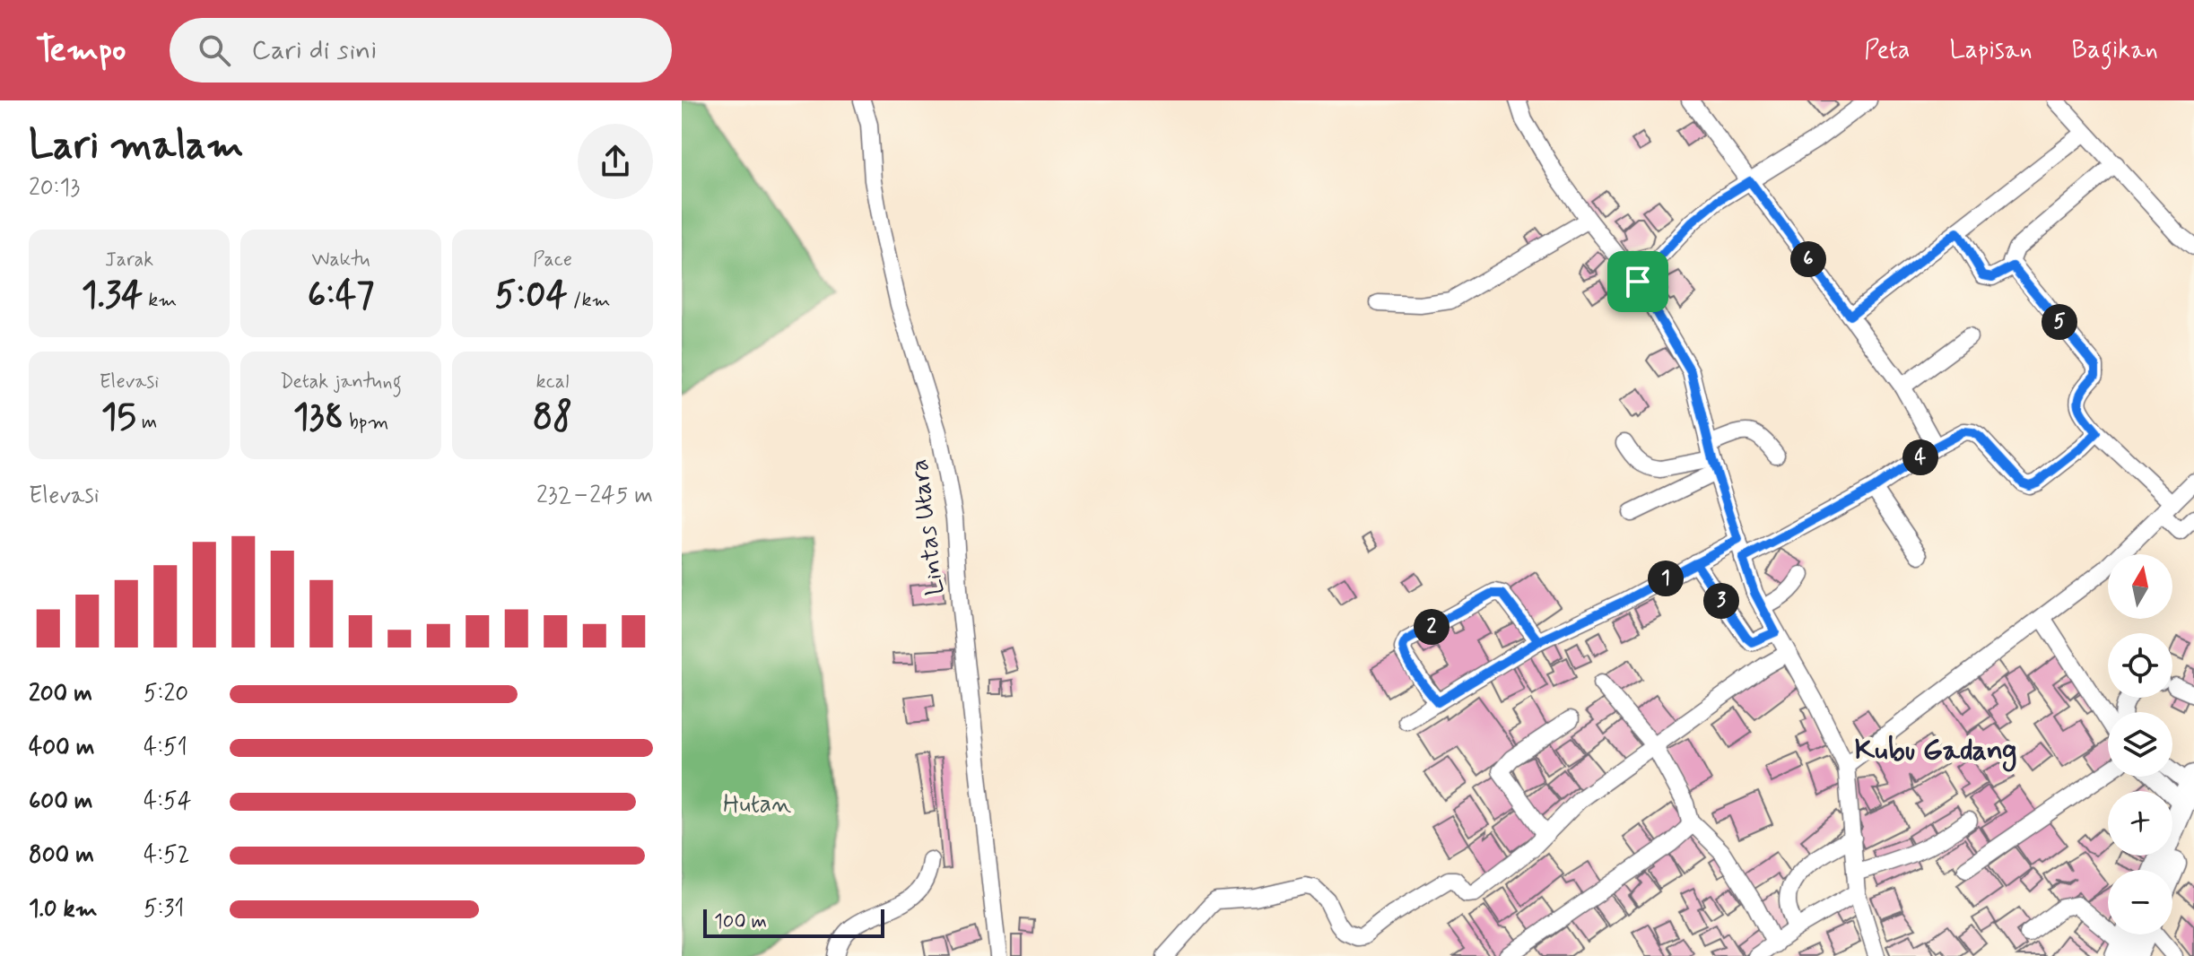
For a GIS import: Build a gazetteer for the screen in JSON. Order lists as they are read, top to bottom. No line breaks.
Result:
{"streets":{"street":["Lintas Utara"]},"districts":["Kubu Gadang"],"parks":["Hutan"],"scale_bar":"100 m","north":"top","page":{"header":"Tempo","search":"Cari di sini","nav":["Peta","Lapisan","Bagikan"],"heading":["Lari malam","20:13"],"stats":[["Jarak","1.34 km"],["Waktu","6:47"],["Pace","5:04 /km"],["Elevasi","15 m"],["Detak jantung","138 bpm"],["kcal","88"]],"pins":["6","5","4","1","3","2"],"chart":["Elevasi","232–245 m"],"map_buttons":["+","−"],"list":[{"name":"200 m","note":"5:20"},{"name":"400 m","note":"4:51"},{"name":"600 m","note":"4:54"},{"name":"800 m","note":"4:52"},{"name":"1.0 km","note":"5:31"}],"scale":"100 m"}}
